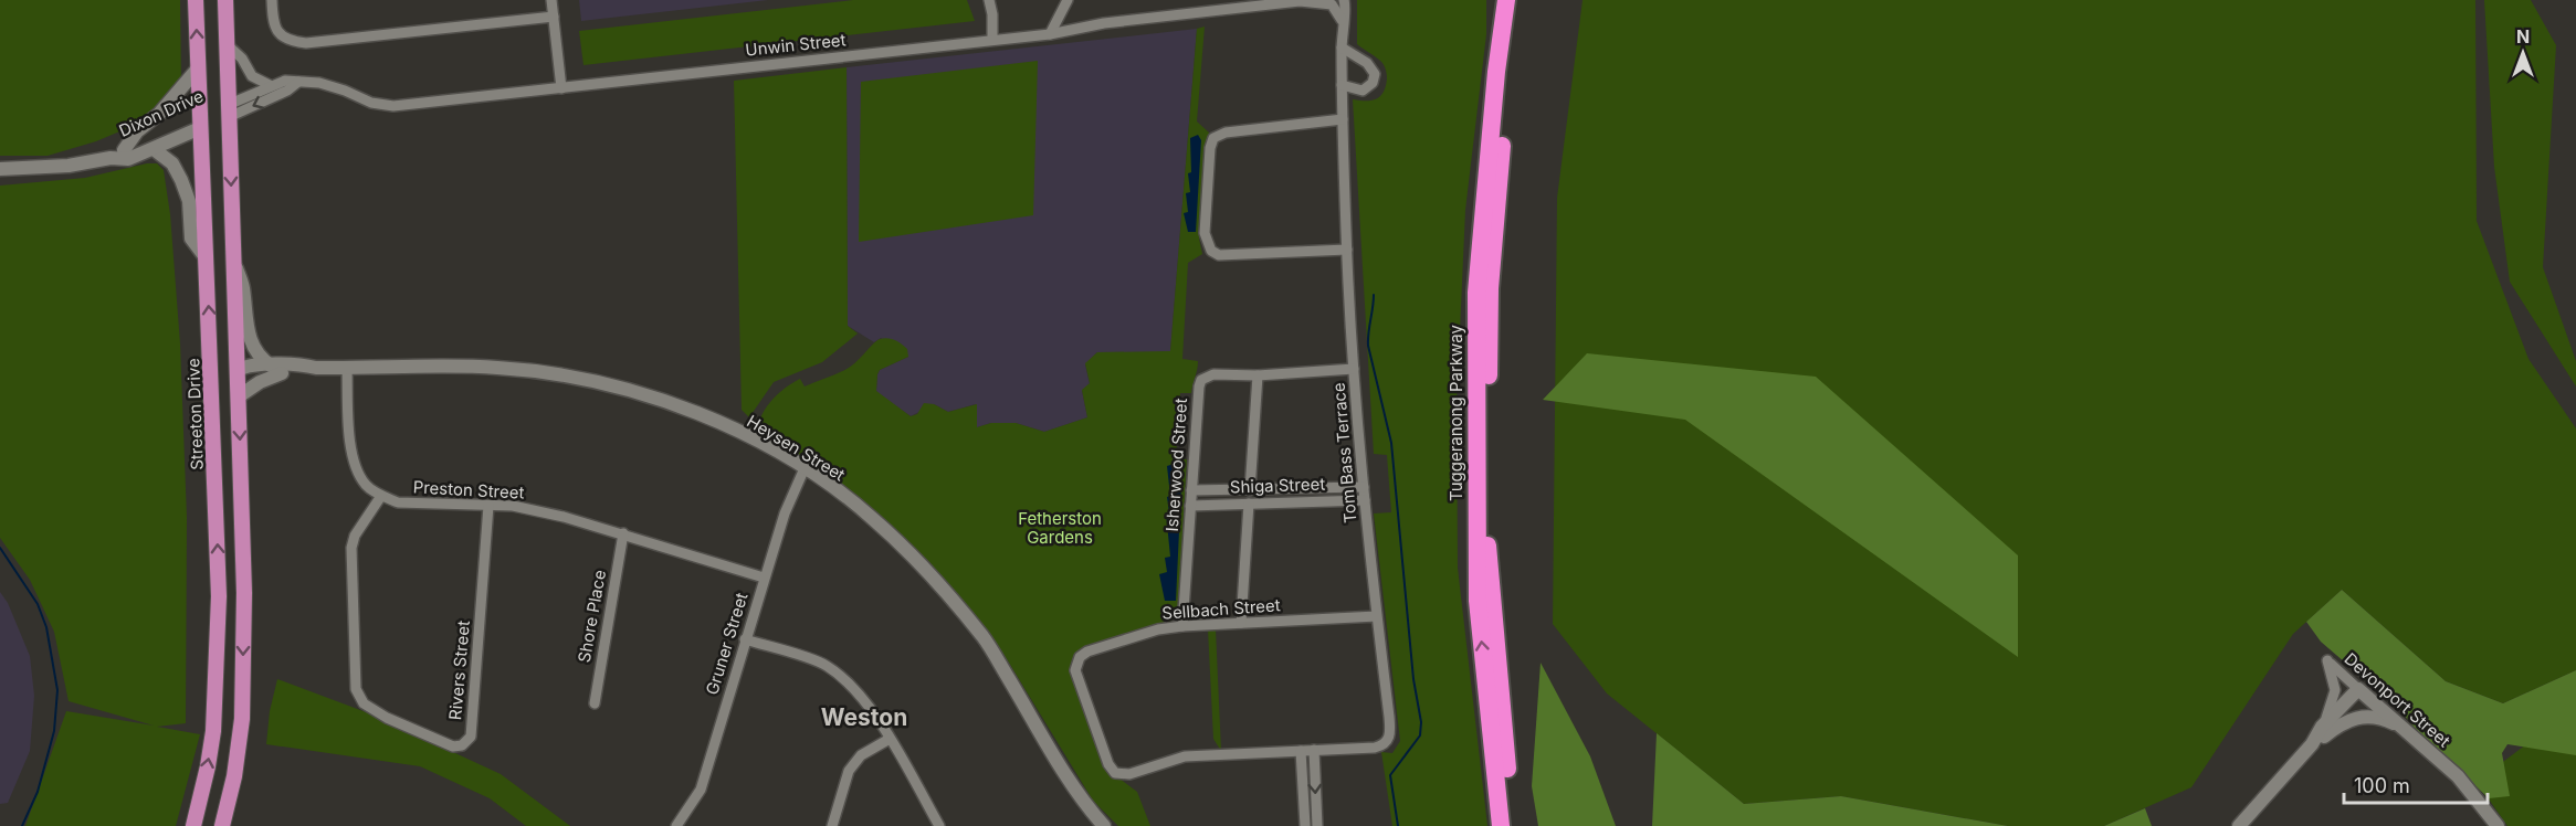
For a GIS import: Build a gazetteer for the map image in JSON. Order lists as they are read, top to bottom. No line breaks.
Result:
{"streets":{"highway":["Tuggeranong Parkway"],"main road":["Dixon Drive","Streeton Drive","Heysen Street","Devonport Street"],"street":["Unwin Street","Tom Bass Terrace","Isherwood Street","Shiga Street","Preston Street","Sellbach Street","Shore Place","Gruner Street","Rivers Street"]},"crossings":[["Unwin Street","Dixon Drive"],["Unwin Street","Tom Bass Terrace"],["Dixon Drive","Streeton Drive"],["Heysen Street","Gruner Street"],["Tom Bass Terrace","Isherwood Street"],["Tom Bass Terrace","Shiga Street"],["Tom Bass Terrace","Sellbach Street"],["Isherwood Street","Shiga Street"],["Isherwood Street","Sellbach Street"],["Preston Street","Shore Place"],["Preston Street","Gruner Street"],["Preston Street","Rivers Street"]],"districts":["Weston"],"parks":["Fetherston Gardens"],"scale_bar":"100 m","north":"top"}
